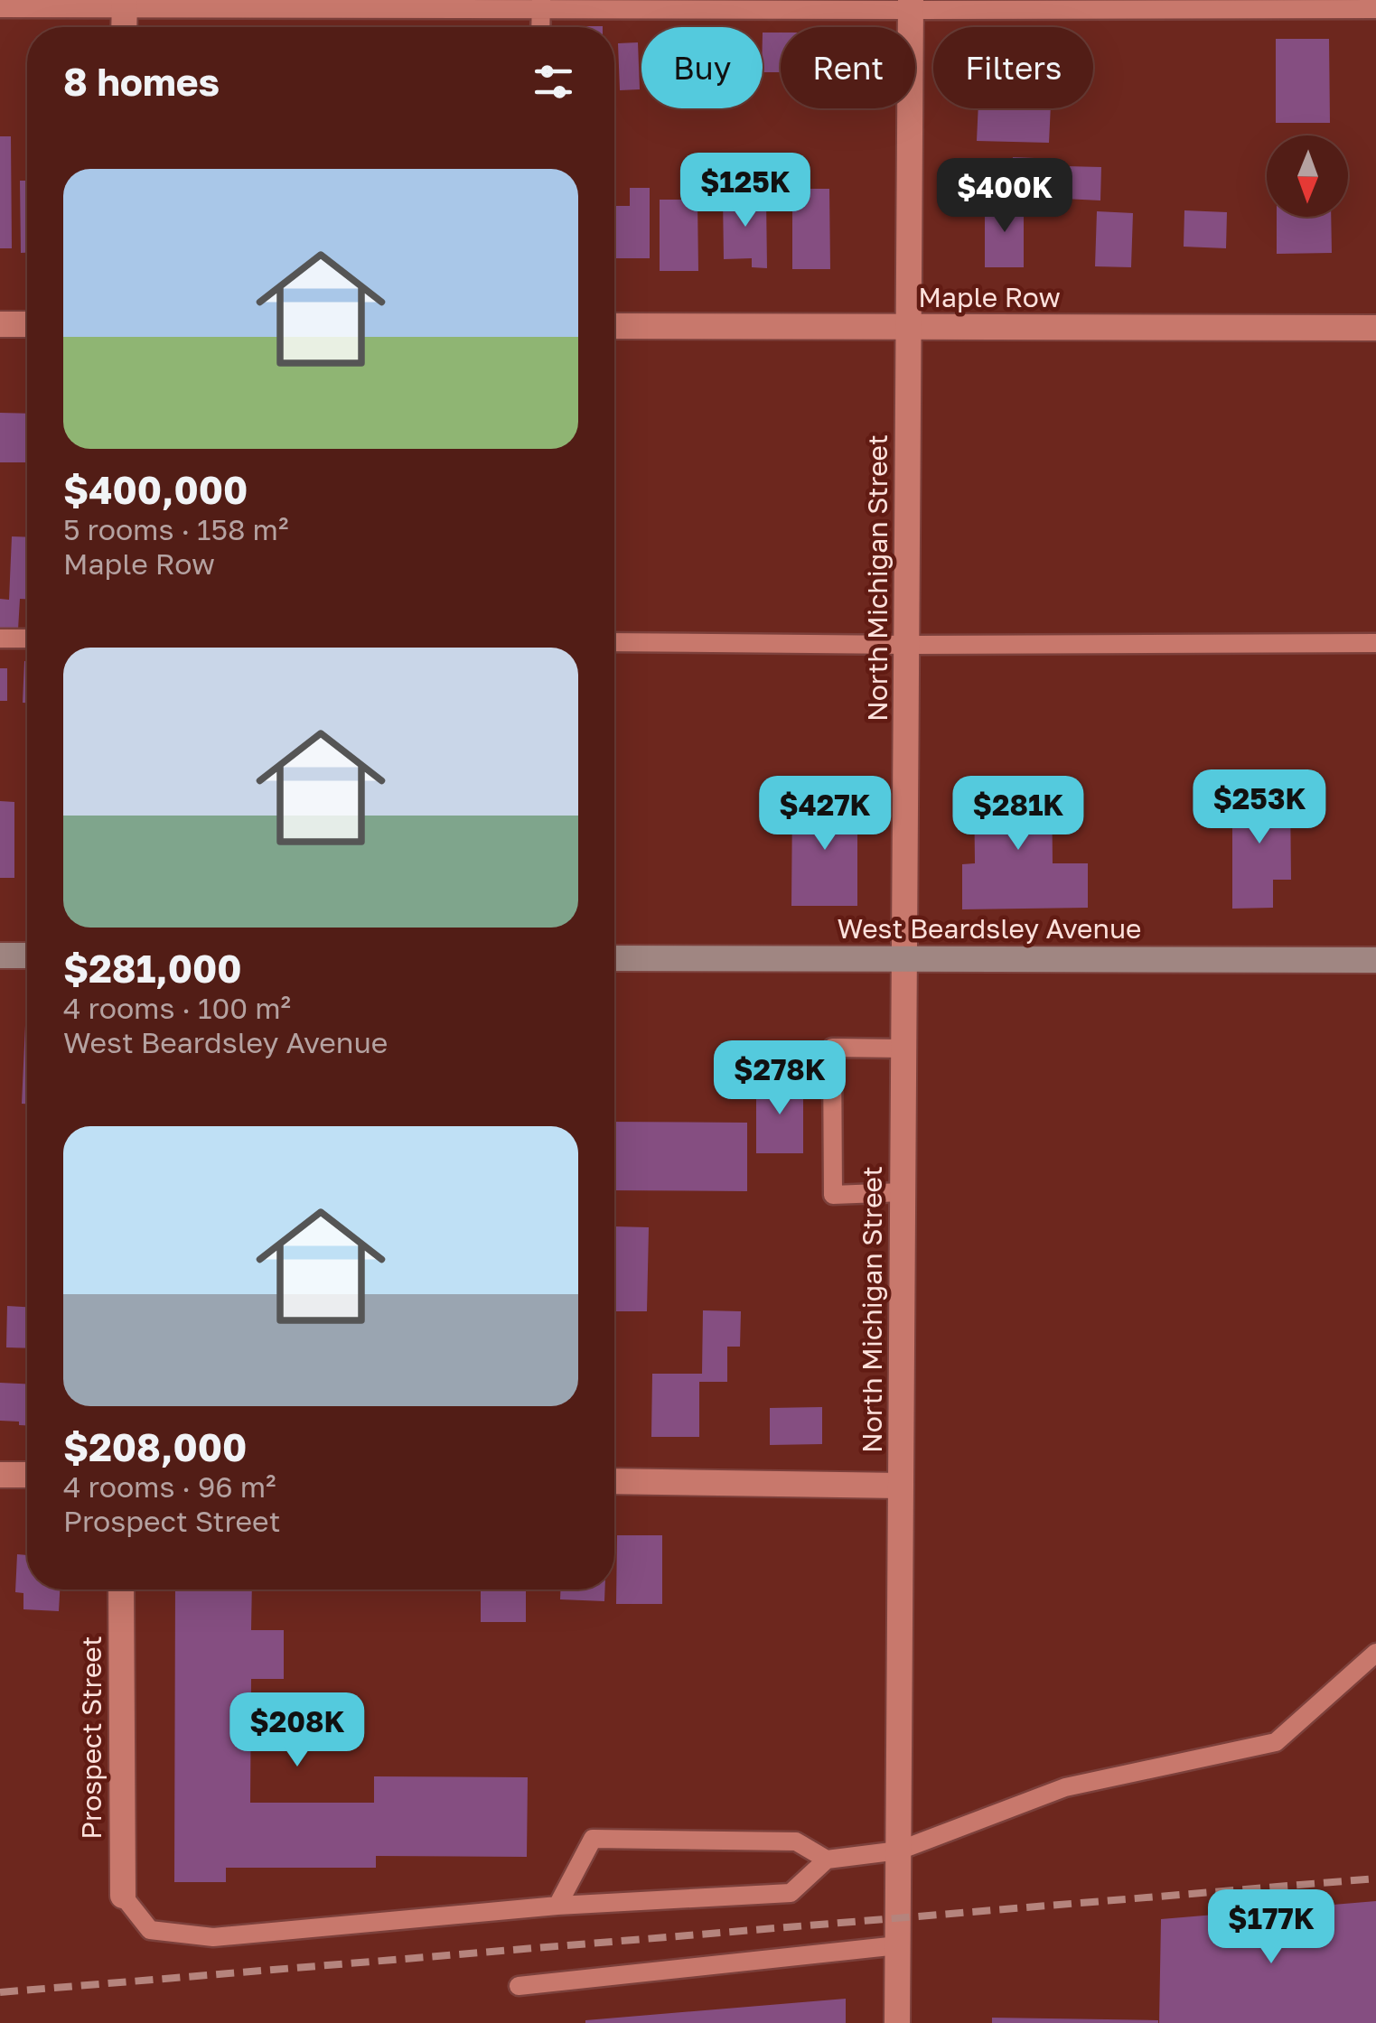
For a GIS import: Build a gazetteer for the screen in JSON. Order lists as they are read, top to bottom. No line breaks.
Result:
{"streets":{"main road":["West Beardsley Avenue"],"street":["Maple Row","North Michigan Street","Prospect Street"]},"crossings":[["Maple Row","North Michigan Street"],["North Michigan Street","West Beardsley Avenue"]],"north":"bottom","page":{"chip":["Buy","Rent","Filters"],"heading":"8 homes","list":[{"name":"$400,000","note":"5 rooms · 158 m² · Maple Row"},{"name":"$281,000","note":"4 rooms · 100 m² · West Beardsley Avenue"},{"name":"$208,000","note":"4 rooms · 96 m² · Prospect Street"}],"price":["$125K","$400K","$253K","$427K","$281K","$278K","$208K","$177K"]}}
